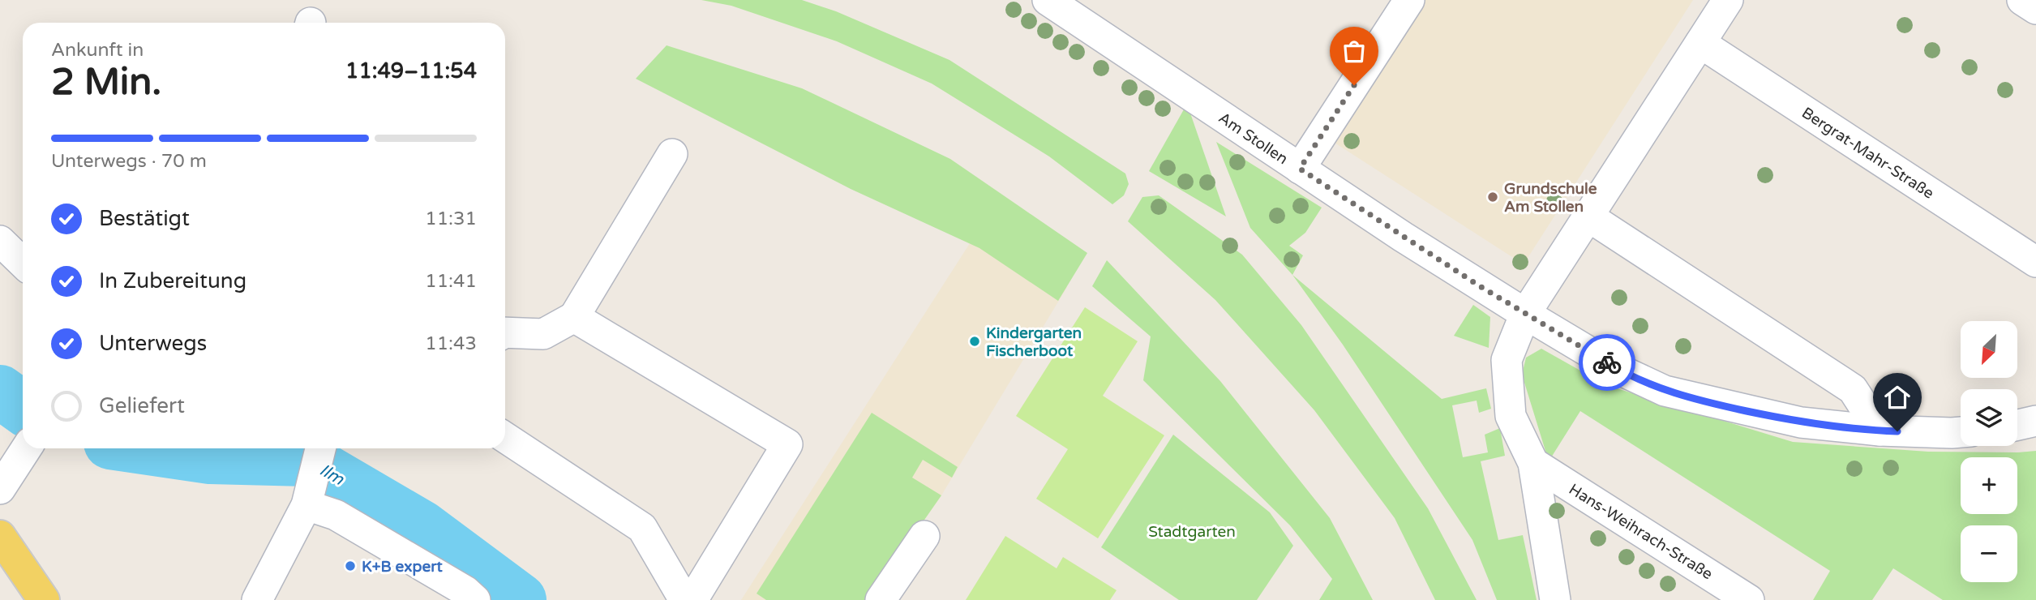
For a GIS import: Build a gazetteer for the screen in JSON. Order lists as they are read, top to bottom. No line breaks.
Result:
{"streets":{"street":["Am Stollen","Bergrat-Mahr-Straße","Hans-Weihrach-Straße"]},"water":["Ilm"],"parks":["Stadtgarten"],"places":["Grundschule Am Stollen","Kindergarten Fischerboot","K+B expert"],"north":"bottom left","page":{"heading":["2 Min.","Ankunft in","11:49–11:54"],"bar":"Unterwegs · 70 m","list":[["Bestätigt","11:31"],["In Zubereitung","11:41"],["Unterwegs","11:43"],"Geliefert"],"map_buttons":["+","−"]}}
